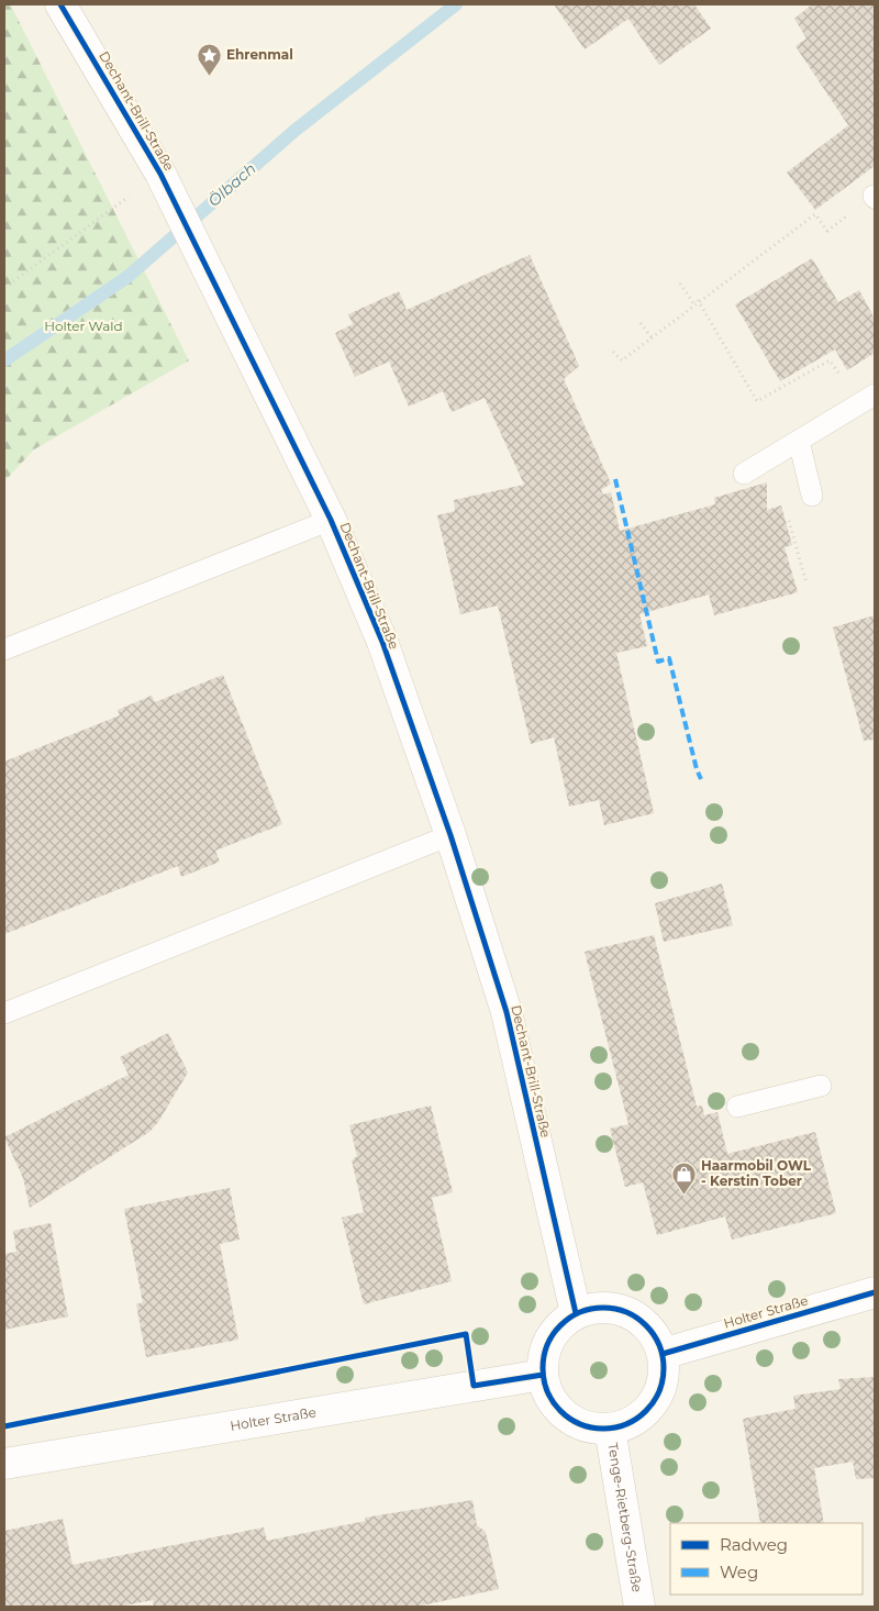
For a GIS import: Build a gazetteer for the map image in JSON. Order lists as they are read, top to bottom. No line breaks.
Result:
{"streets":{"street":["Dechant-Brill-Straße","Holter Straße","Tenge-Rietberg-Straße"]},"crossings":[["Dechant-Brill-Straße","Holter Straße"],["Dechant-Brill-Straße","Tenge-Rietberg-Straße"],["Holter Straße","Tenge-Rietberg-Straße"]],"water":["Ölbach"],"parks":["Holter Wald"],"places":{"place":["Ehrenmal"],"shop":["Haarmobil OWL - Kerstin Tober"]},"legend":["Radweg","Weg"]}
